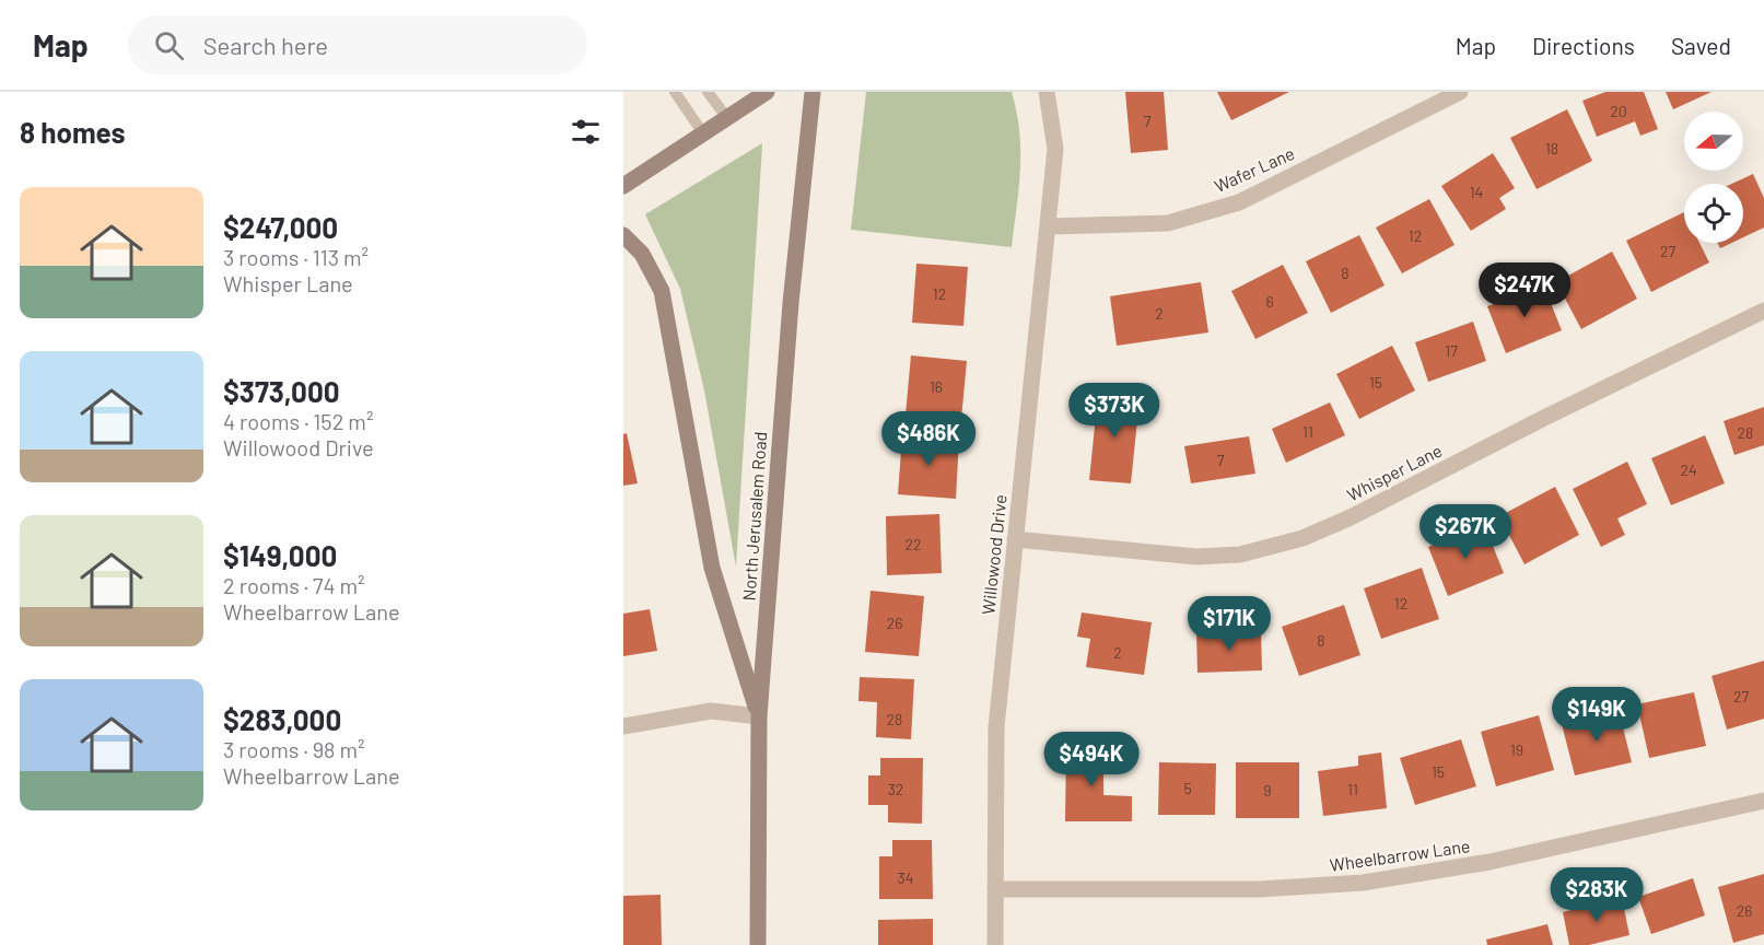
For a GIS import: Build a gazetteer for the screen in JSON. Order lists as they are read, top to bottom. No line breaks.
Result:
{"streets":{"main road":["North Jerusalem Road"],"street":["Wafer Lane","Whisper Lane","Willowood Drive","Wheelbarrow Lane"]},"crossings":[["Wafer Lane","Willowood Drive"],["Whisper Lane","Willowood Drive"],["Willowood Drive","Wheelbarrow Lane"]],"house_numbers":["20","7","18","14","12","27","8","12","6","2","17","15","16","11","28","7","24","22","12","26","8","2","27","28","19","15","5","32","11","9","34","26"],"north":"left","page":{"header":"Map","search":"Search here","nav":["Map","Directions","Saved"],"heading":"8 homes","list":[{"name":"$247,000","note":"3 rooms · 113 m² · Whisper Lane"},{"name":"$373,000","note":"4 rooms · 152 m² · Willowood Drive"},{"name":"$149,000","note":"2 rooms · 74 m² · Wheelbarrow Lane"},{"name":"$283,000","note":"3 rooms · 98 m² · Wheelbarrow Lane"}],"price":["$247K","$373K","$486K","$267K","$171K","$149K","$494K","$283K"]}}
